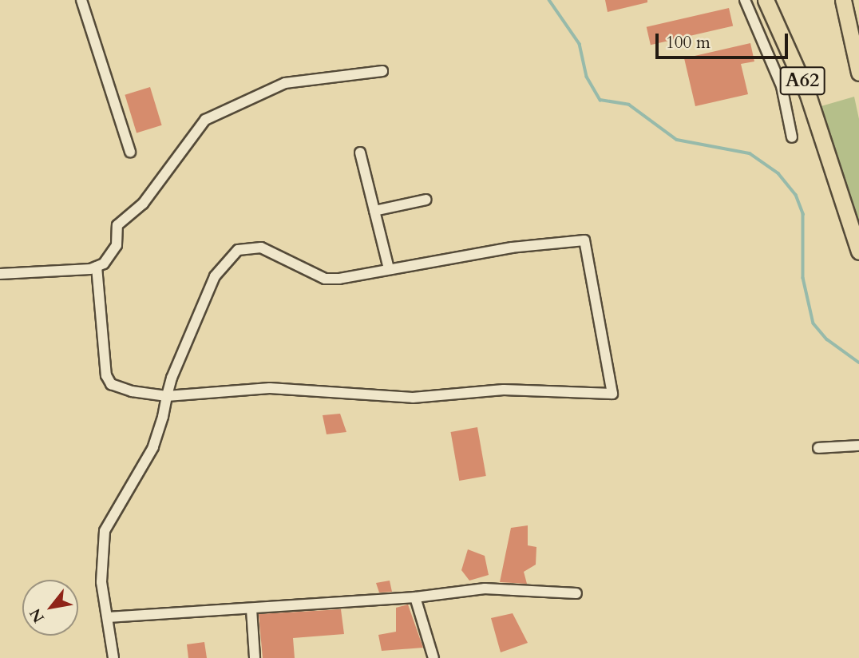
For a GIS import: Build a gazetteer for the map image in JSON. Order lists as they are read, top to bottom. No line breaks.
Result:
{"streets":{"highway":["Α62"]},"scale_bar":"100 m","north":"bottom left"}
